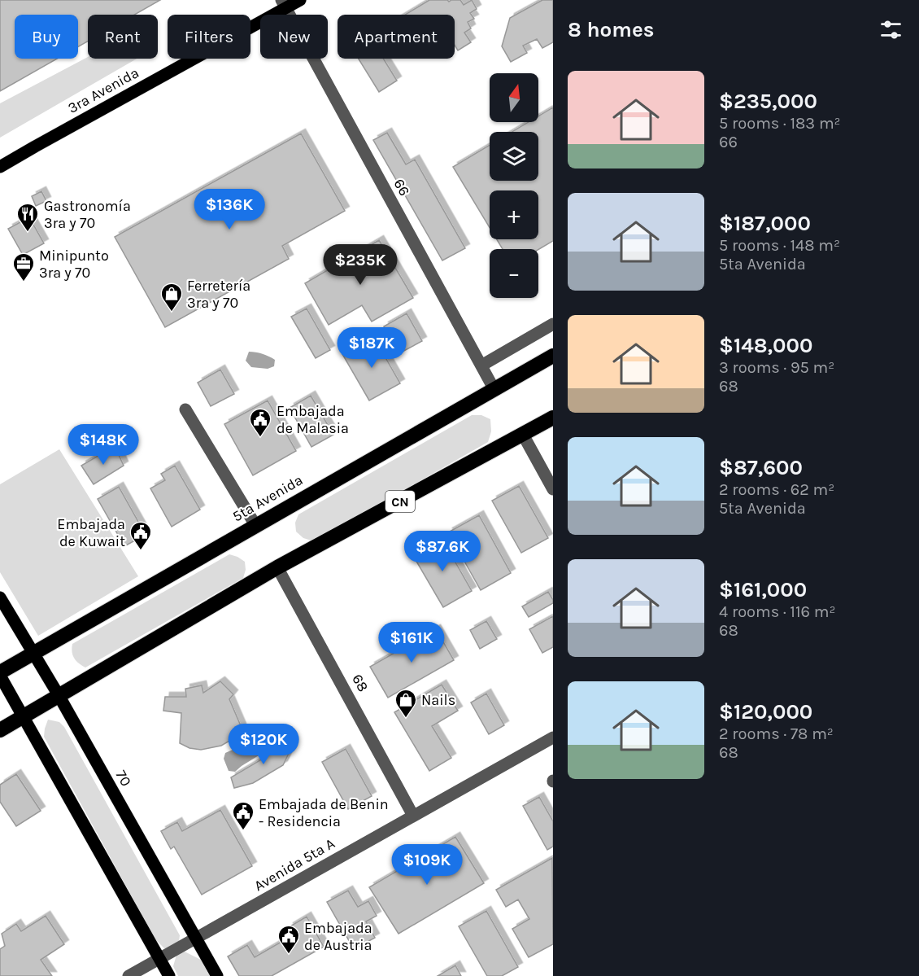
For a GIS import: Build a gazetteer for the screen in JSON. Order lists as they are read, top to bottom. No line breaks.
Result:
{"streets":{"highway":["5ta Avenida","CN"],"main road":["3ra Avenida","70"],"street":["66","68","Avenida 5ta A"]},"crossings":[["3ra Avenida","66"],["66","5ta Avenida"],["5ta Avenida","70"],["CN","68"],["CN","70"],["68","Avenida 5ta A"],["70","Avenida 5ta A"]],"places":{"restaurant":["Gastronomía 3ra y 70"],"office":["Minipunto 3ra y 70"],"shop":["Ferretería 3ra y 70","Nails"],"public building":["Embajada de Malasia","Embajada de Kuwait","Embajada de Benin - Residencia","Embajada de Austria"]},"north":"top","page":{"heading":"8 homes","chip":["Buy","Rent","Filters","New","Apartment"],"list":[{"name":"$235,000","note":"5 rooms · 183 m² · 66"},{"name":"$187,000","note":"5 rooms · 148 m² · 5ta Avenida"},{"name":"$148,000","note":"3 rooms · 95 m² · 68"},{"name":"$87,600","note":"2 rooms · 62 m² · 5ta Avenida"},{"name":"$161,000","note":"4 rooms · 116 m² · 68"},{"name":"$120,000","note":"2 rooms · 78 m² · 68"}],"map_buttons":["+","−"],"price":["$136K","$235K","$187K","$148K","$87.6K","$161K","$120K","$109K"]}}
